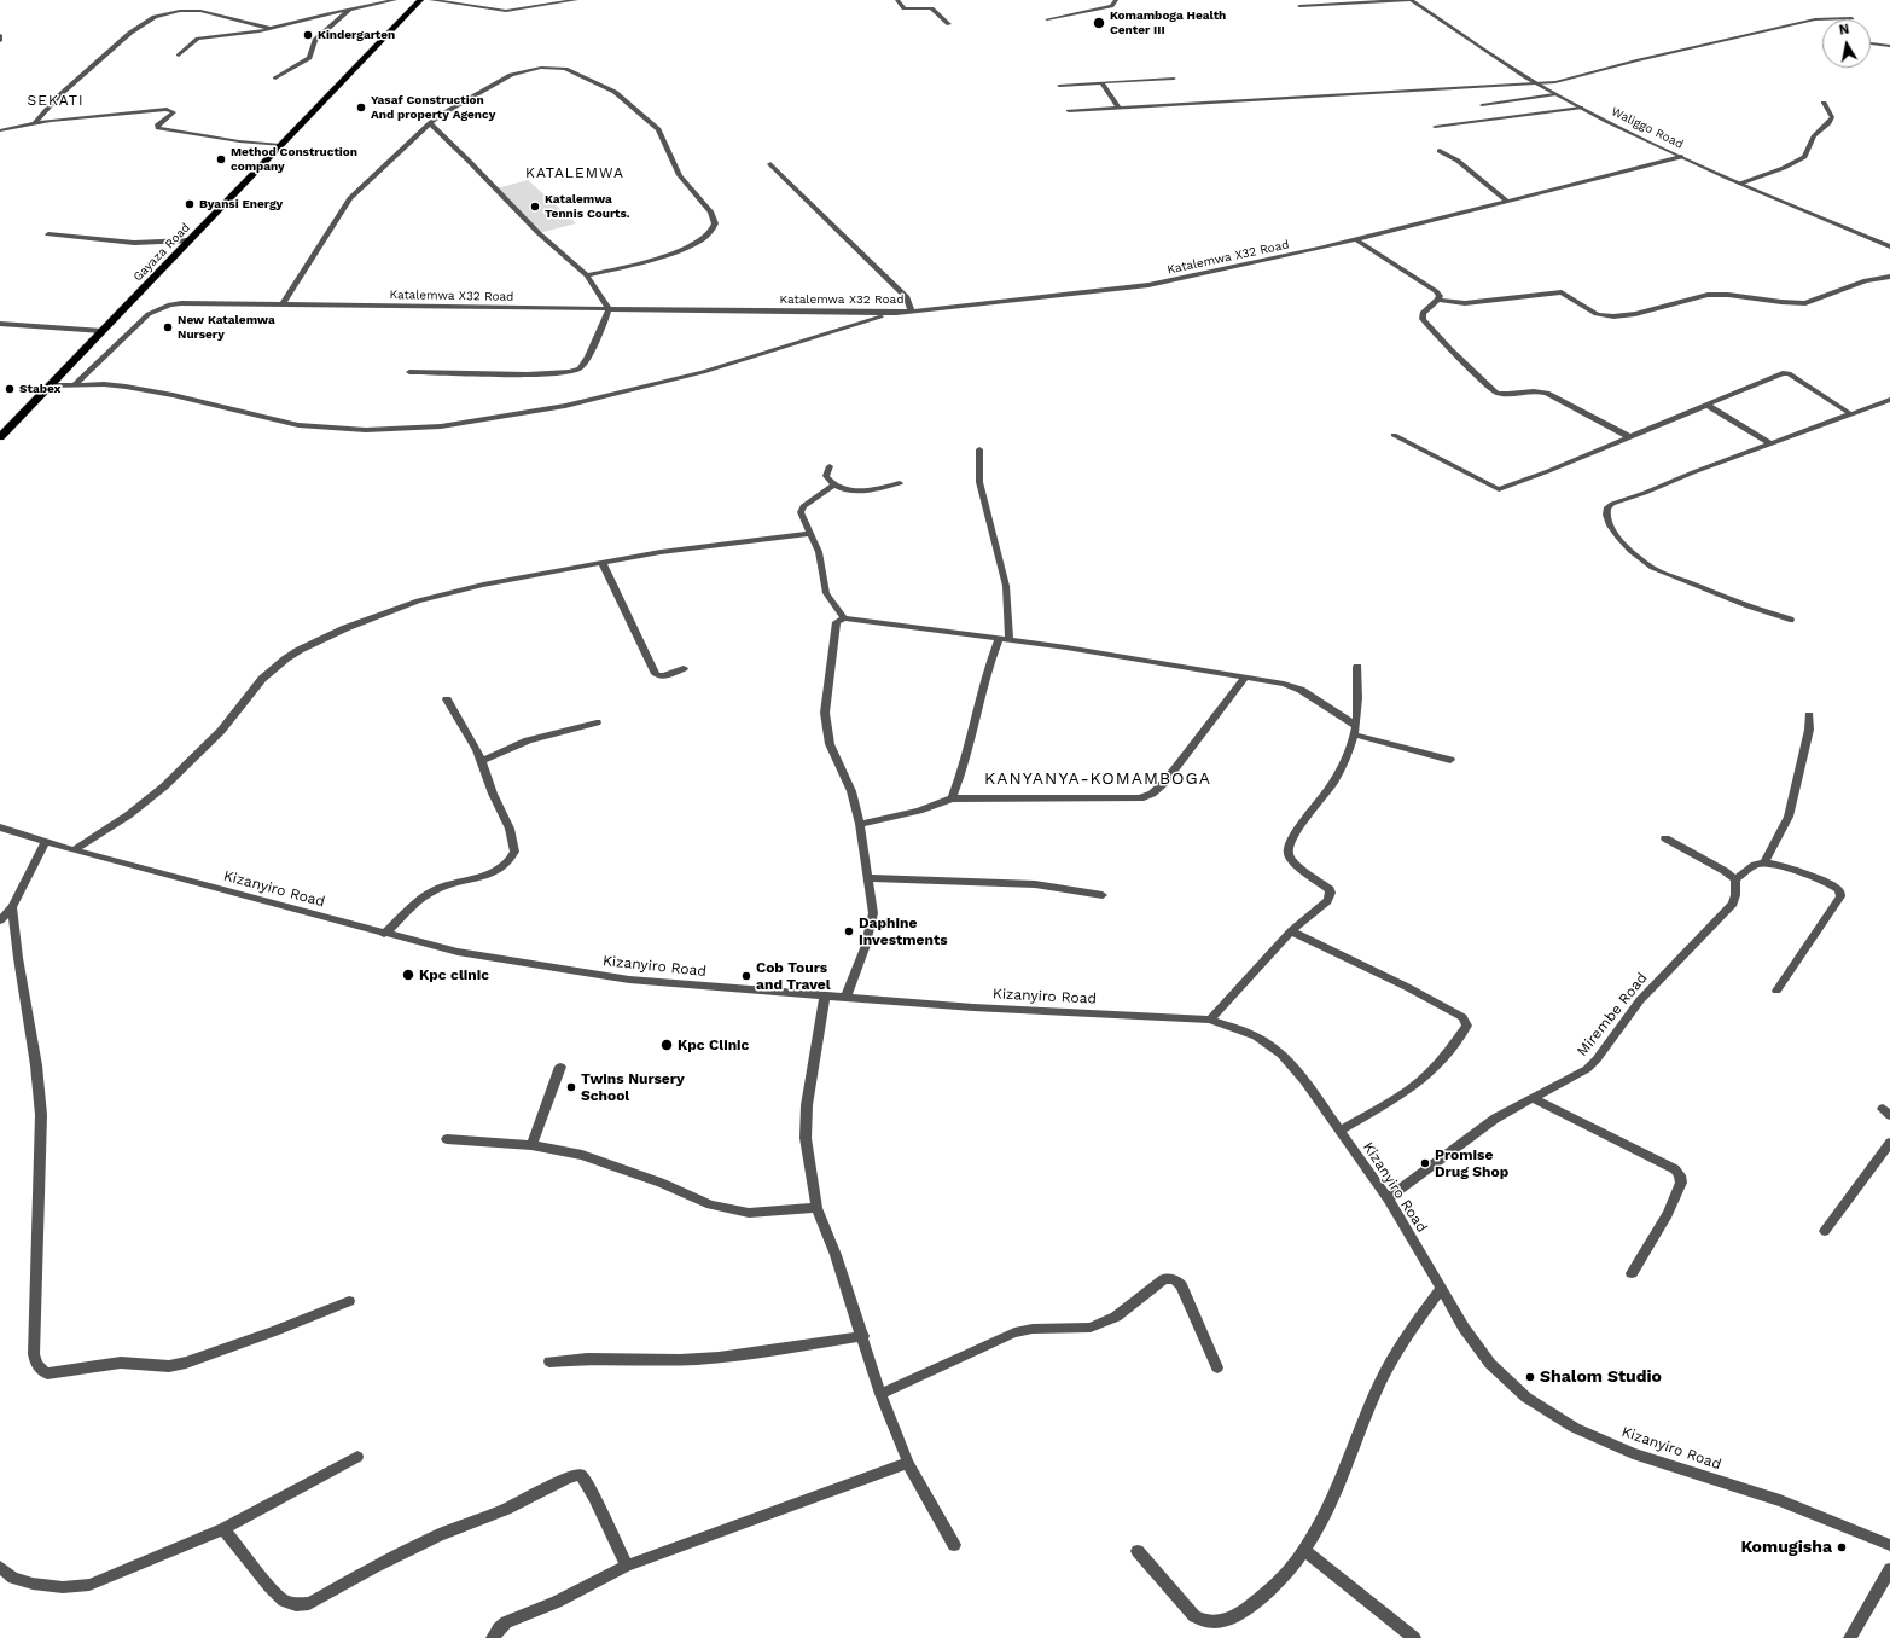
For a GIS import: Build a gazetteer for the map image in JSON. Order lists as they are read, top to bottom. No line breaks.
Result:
{"streets":{"main road":["Gayaza Road"],"street":["Waliggo Road","Katalemwa X32 Road","Kizanyiro Road","Mirembe Road"]},"crossings":[["Waliggo Road","Katalemwa X32 Road"],["Kizanyiro Road","Mirembe Road"]],"districts":["SEKATI","KATALEMWA","KANYANYA-KOMAMBOGA"],"places":["Komamboga Health Center III","Kindergarten","Yasaf Construction And property Agency","Method Construction company","Byansi Energy","Katalemwa Tennis Courts.","New Katalemwa Nursery","Stabex","Daphine Investments","Kpc clinic","Cob Tours and Travel","Kpc Clinic","Twins Nursery School","Promise Drug Shop","Shalom Studio","Komugisha"],"north":"top"}
